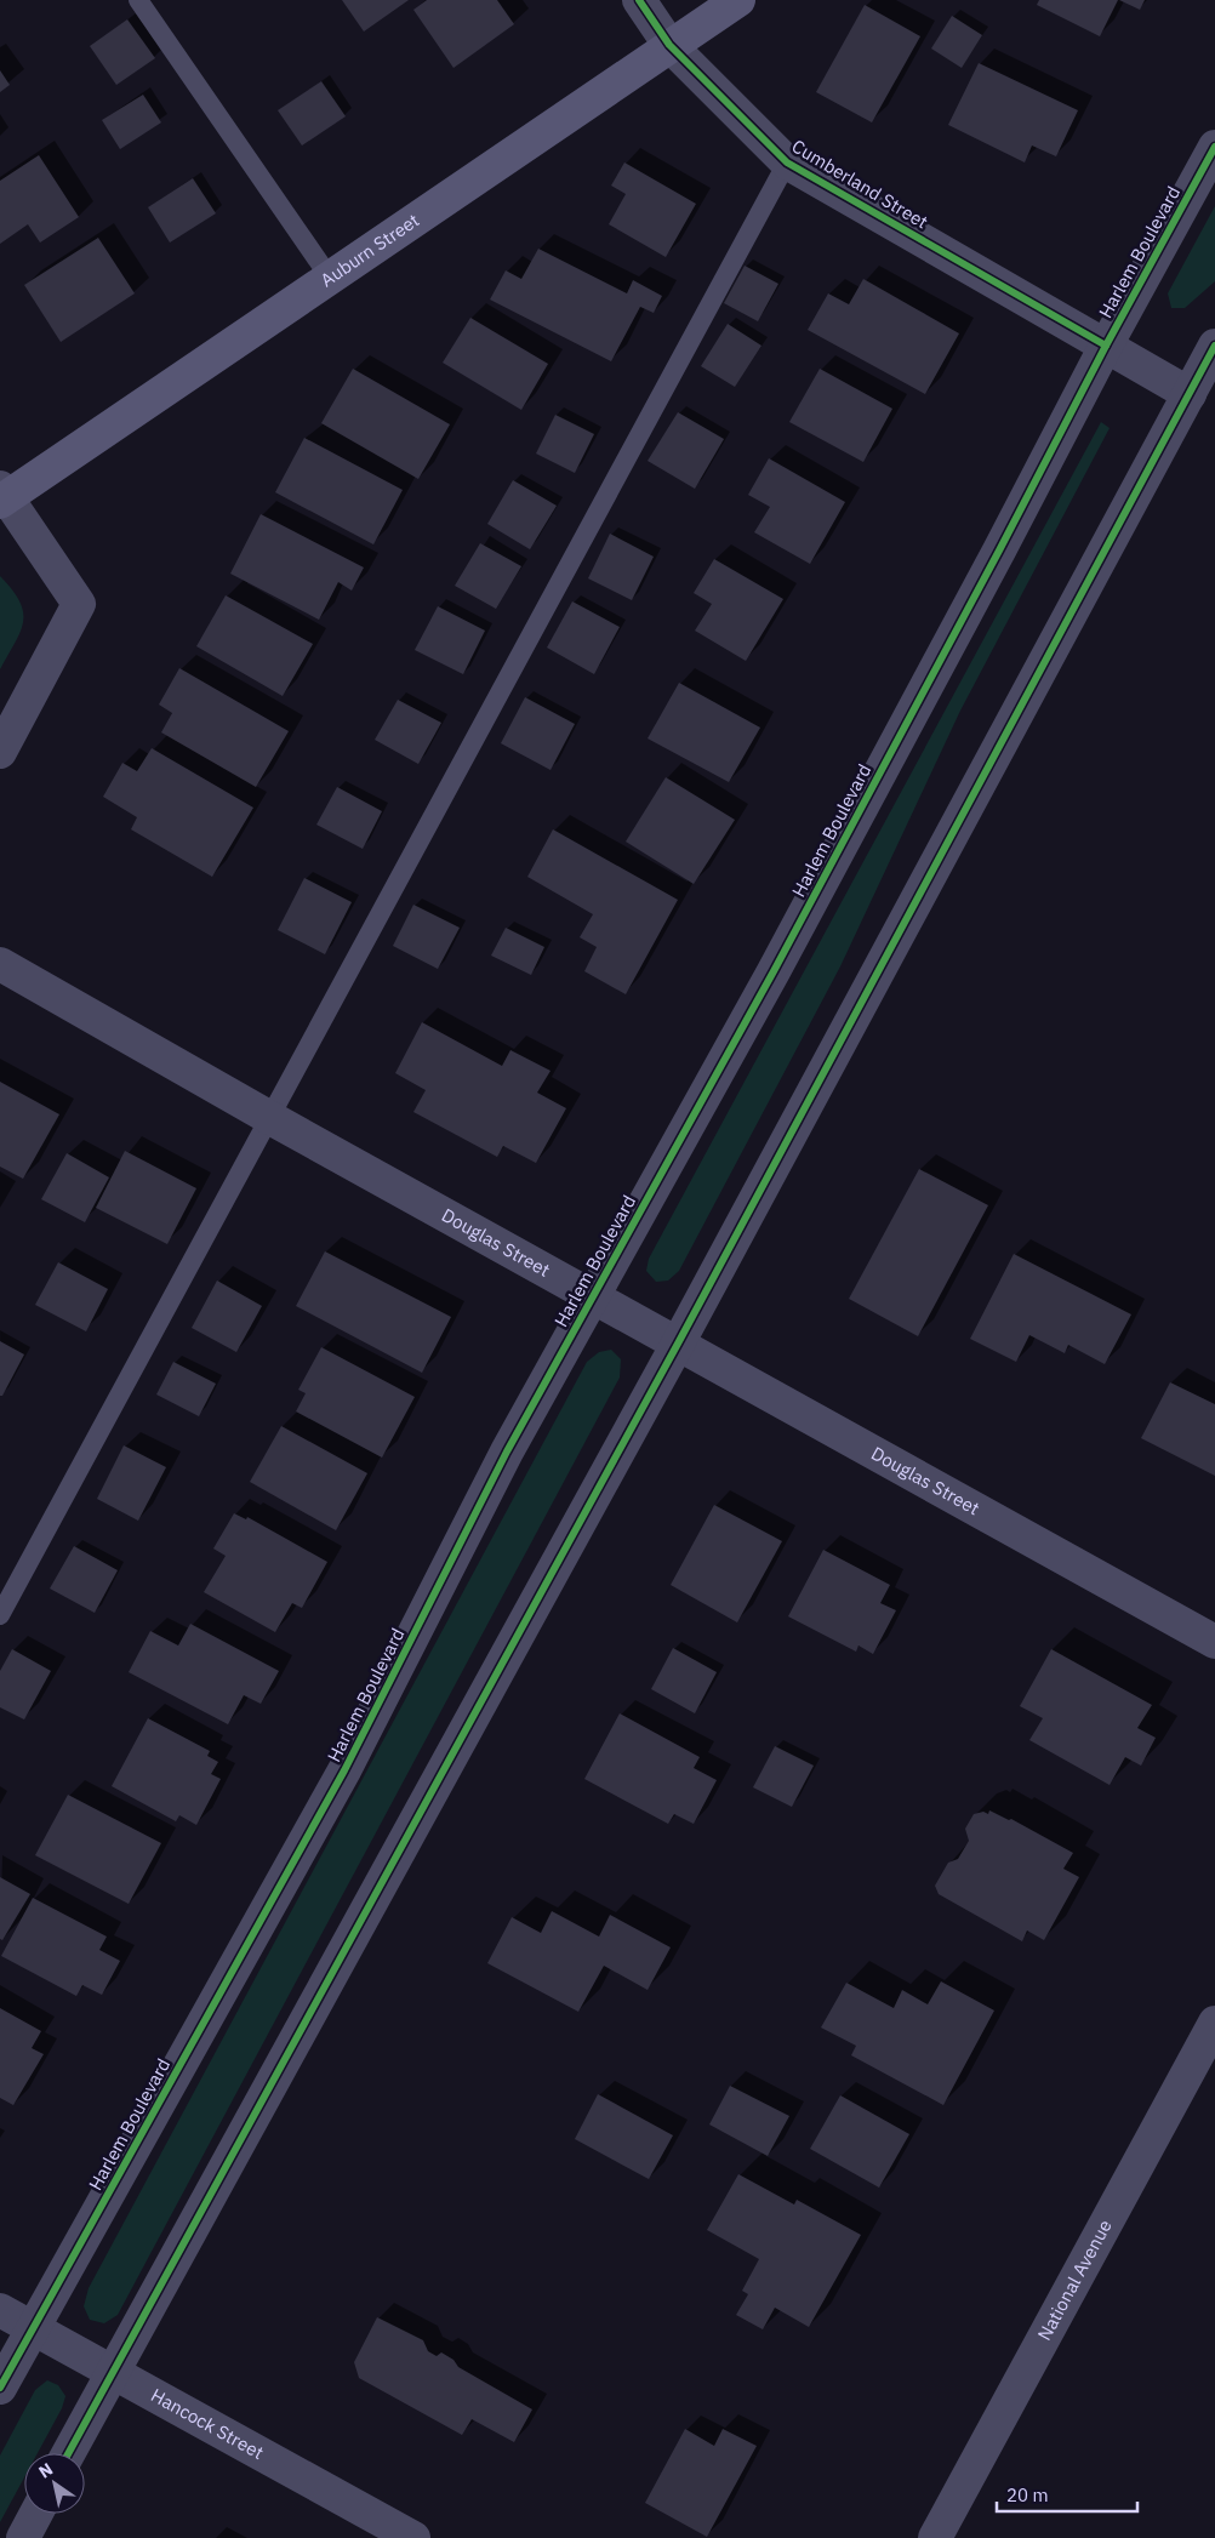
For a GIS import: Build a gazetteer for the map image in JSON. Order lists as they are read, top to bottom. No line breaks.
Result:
{"streets":{"main road":["Auburn Street"],"street":["Cumberland Street","Harlem Boulevard","Douglas Street","National Avenue","Hancock Street"]},"crossings":[["Cumberland Street","Auburn Street"],["Cumberland Street","Harlem Boulevard"],["Harlem Boulevard","Douglas Street"],["Harlem Boulevard","Hancock Street"]],"scale_bar":"20 m","north":"top left"}
